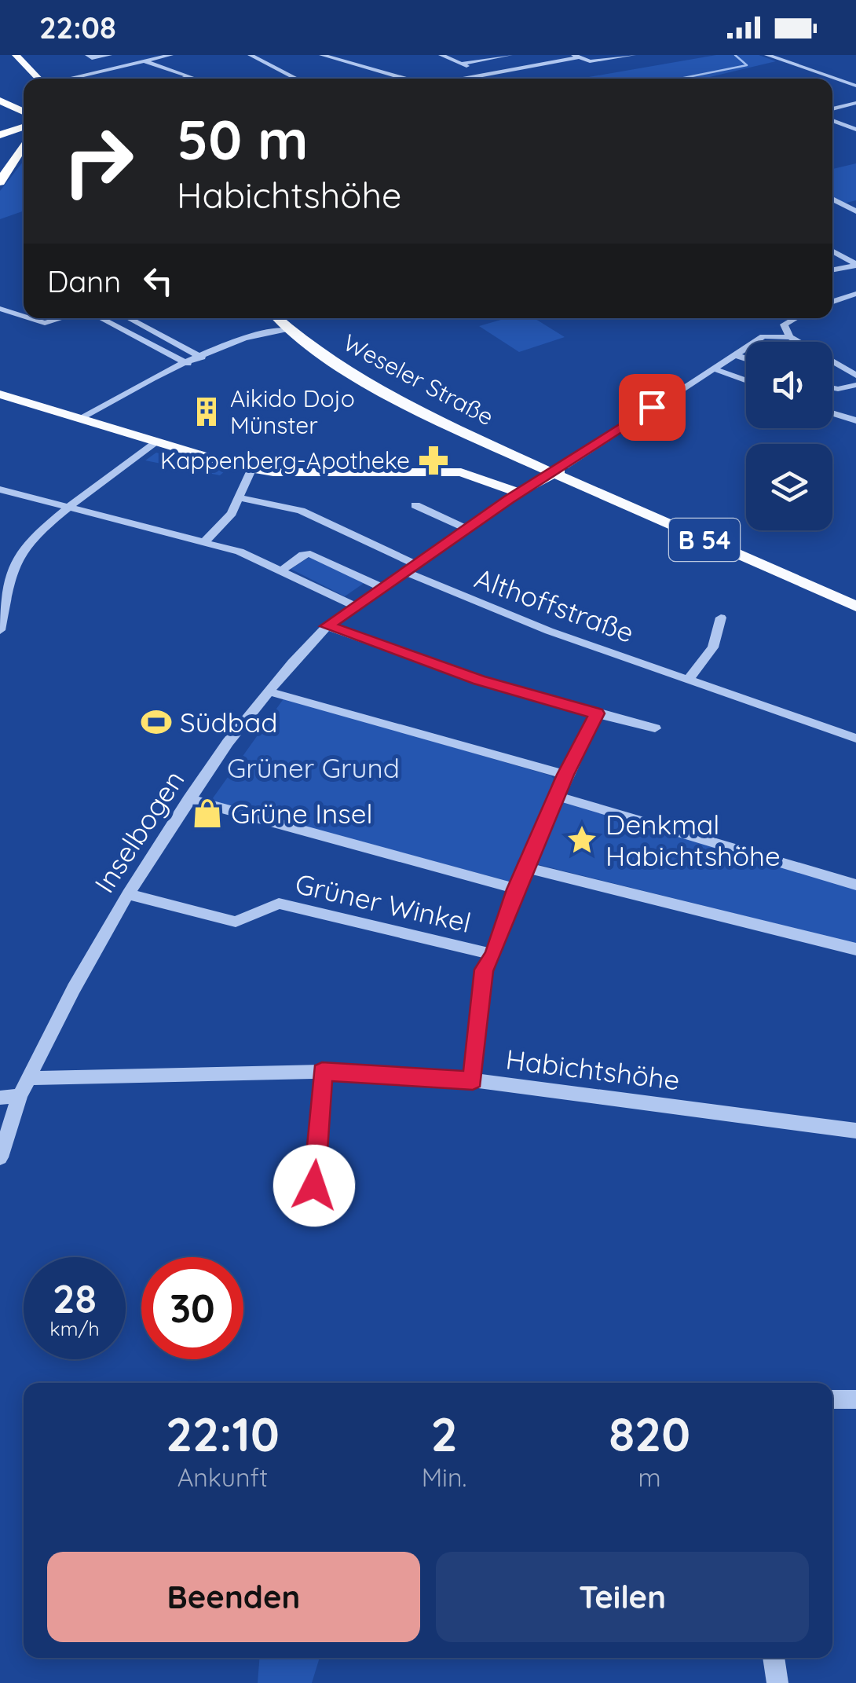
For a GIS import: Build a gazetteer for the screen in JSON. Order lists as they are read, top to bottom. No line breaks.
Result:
{"streets":{"main road":["Weseler Straße","B 54","Inselbogen"],"street":["Althoffstraße","Grüner Winkel","Habichtshöhe"]},"crossings":[["Weseler Straße","Inselbogen"],["Althoffstraße","Inselbogen"],["Inselbogen","Grüner Winkel"],["Inselbogen","Habichtshöhe"],["Grüner Winkel","Habichtshöhe"]],"parks":["Grüner Grund"],"places":{"building":["Aikido Dojo Münster"],"pharmacy":["Kappenberg-Apotheke"],"sports":["Südbad"],"shop":["Grüne Insel"],"place":["Denkmal Habichtshöhe"]},"page":{"status":"22:08","turn":["50 m","Habichtshöhe"],"then":"Dann","speed":"28 km/h","limit":"30","eta":["22:10","Ankunft","2","Min.","820","m"],"buttons":["Beenden","Teilen"]}}
